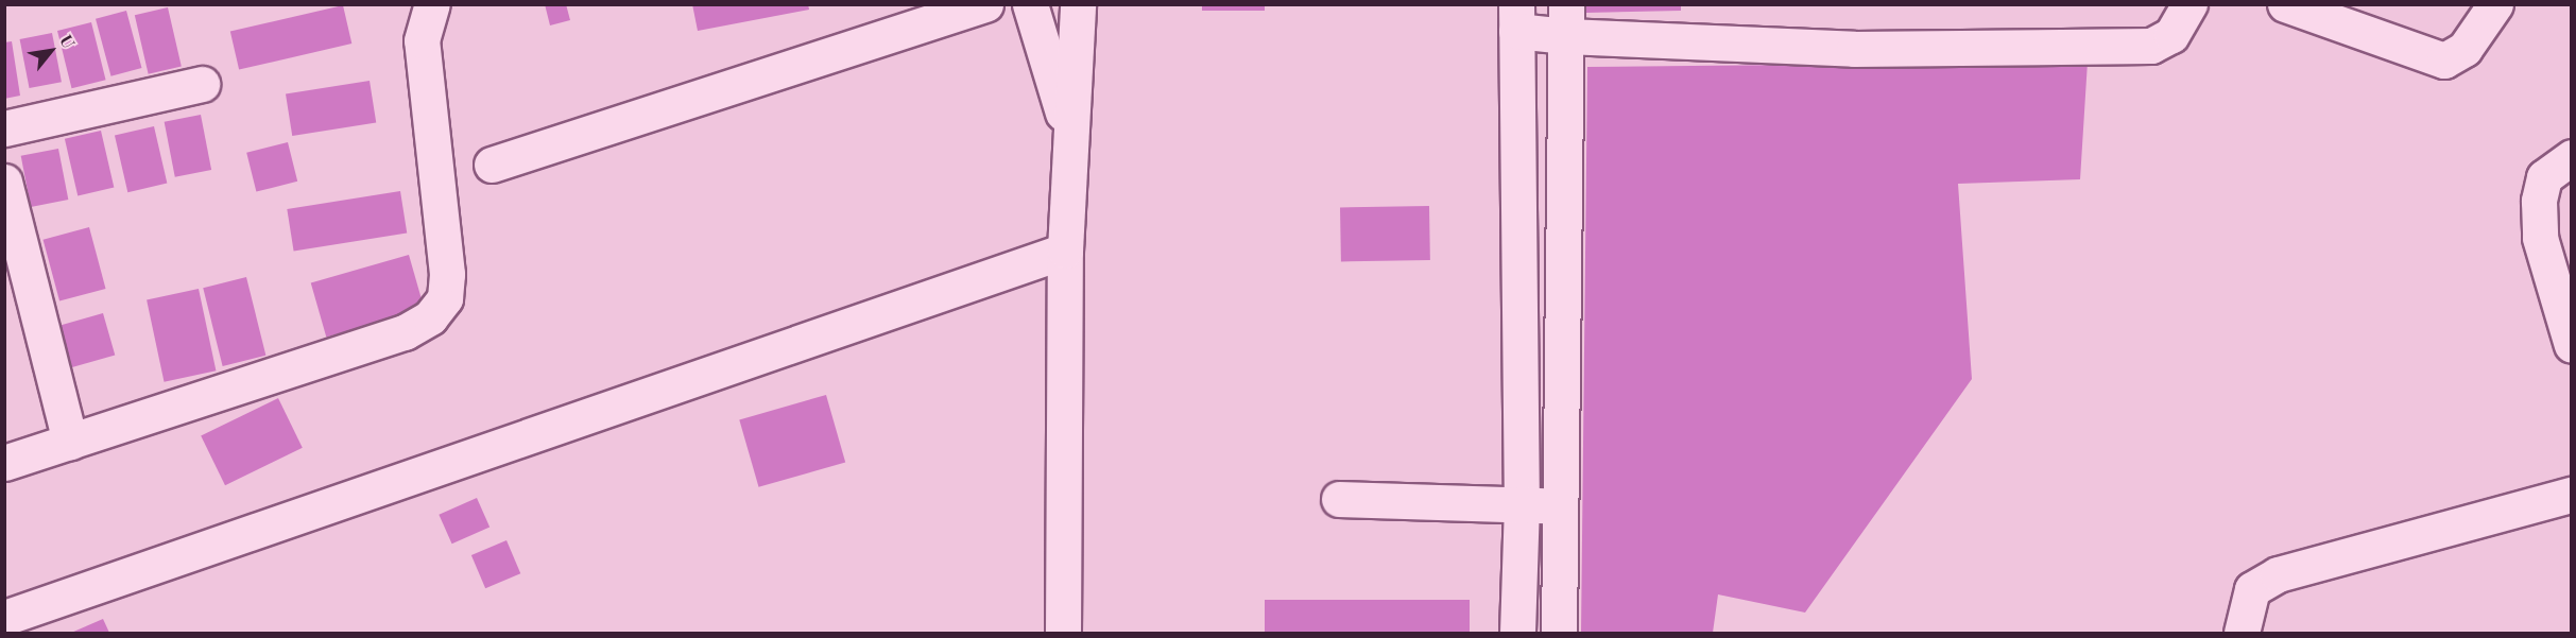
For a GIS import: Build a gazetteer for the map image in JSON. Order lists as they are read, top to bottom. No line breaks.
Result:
{"north":"top right"}
